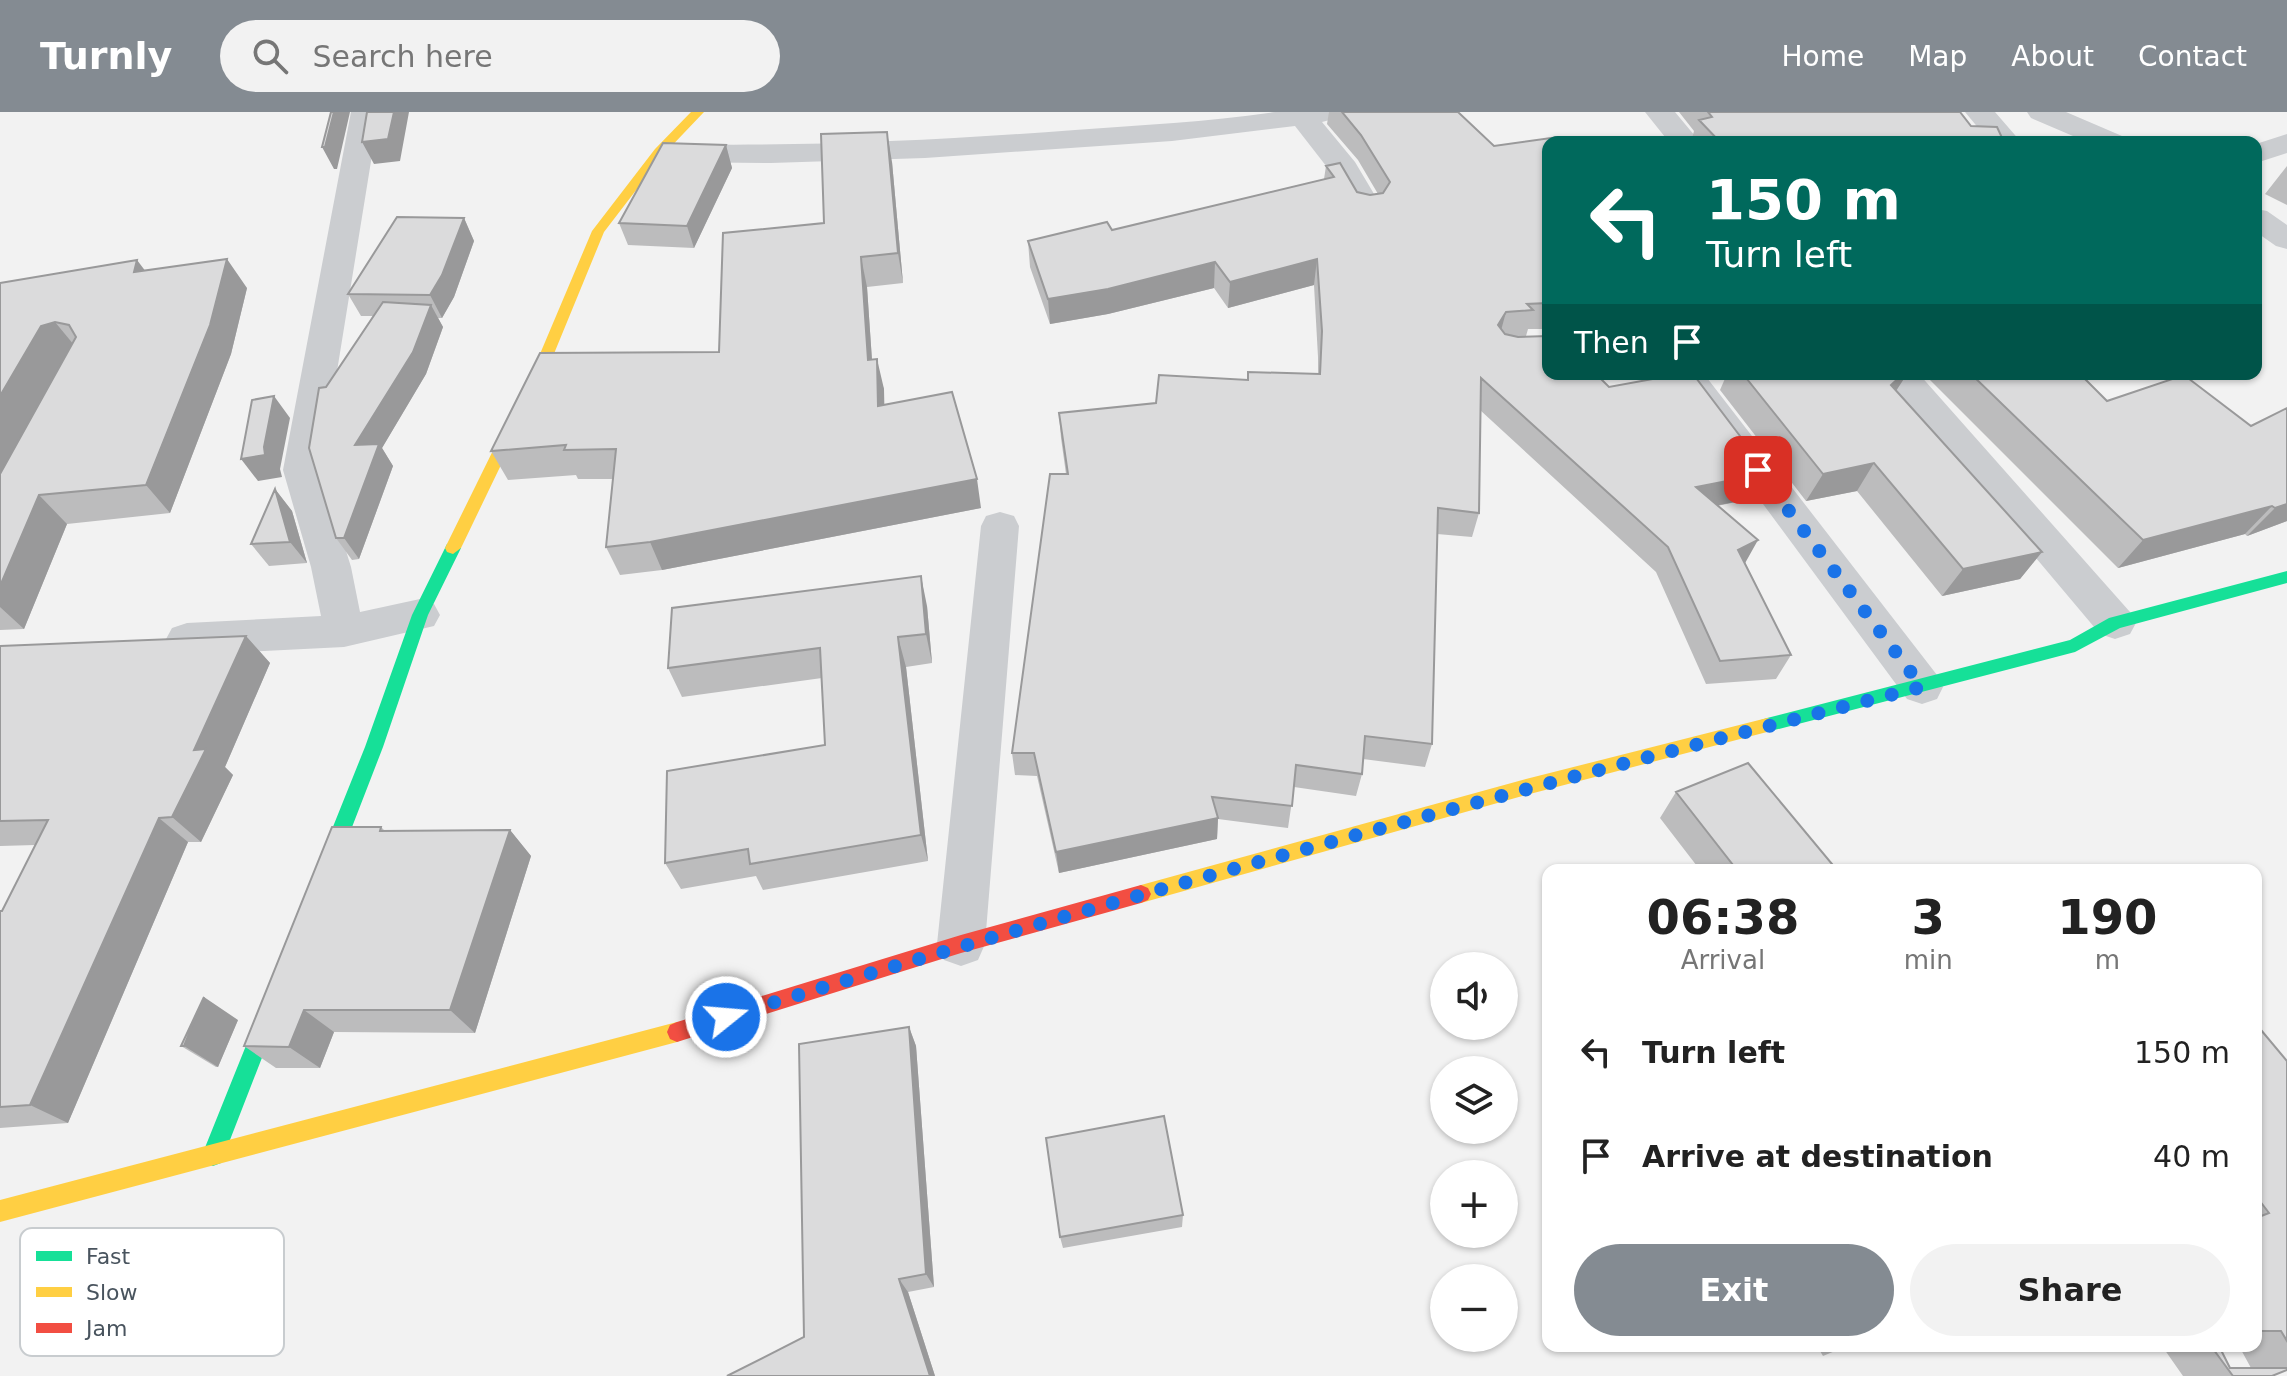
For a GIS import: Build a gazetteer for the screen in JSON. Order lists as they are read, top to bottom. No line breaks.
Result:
{"legend":["Fast","Slow","Jam"],"page":{"header":"Turnly","search":"Search here","nav":["Home","Map","About","Contact"],"turn":["150 m","Turn left"],"then":"Then","eta":["06:38","Arrival","3","min","190","m"],"map_buttons":["+","−"],"list":[{"name":"Turn left","value":"150 m"},{"name":"Arrive at destination","value":"40 m"}],"buttons":["Exit","Share"]}}
